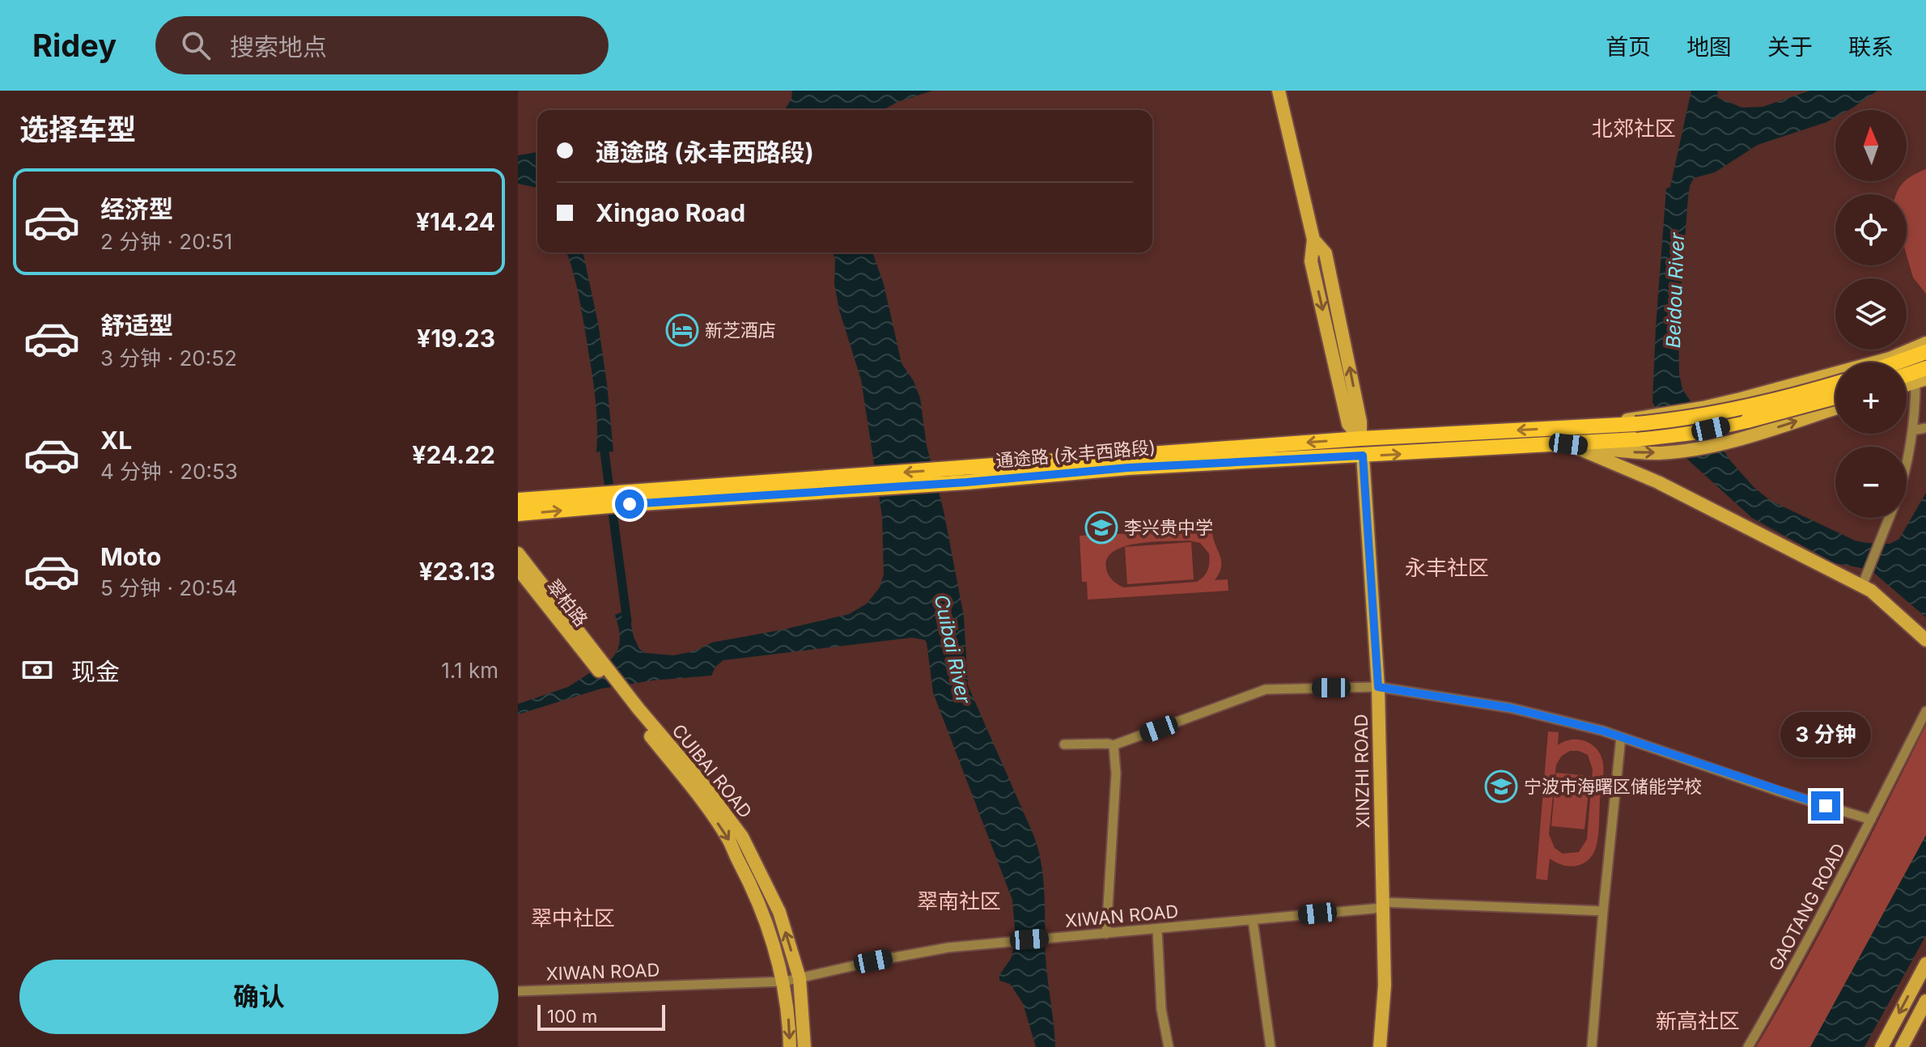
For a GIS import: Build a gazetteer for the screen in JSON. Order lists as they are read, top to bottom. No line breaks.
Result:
{"streets":{"main road":["通途路 (永丰西路段)","翠柏路","CUIBAI ROAD","XINZHI ROAD"],"street":["GAOTANG ROAD","XIWAN ROAD"]},"crossings":[["通途路 (永丰西路段)","XINZHI ROAD"],["翠柏路","CUIBAI ROAD"],["CUIBAI ROAD","XIWAN ROAD"],["XINZHI ROAD","XIWAN ROAD"]],"districts":["北郊社区","永丰社区","翠南社区","翠中社区","新高社区"],"water":["Beidou River","Cuibai River"],"places":{"hotel":["新芝酒店"],"school or university":["李兴贵中学","宁波市海曙区储能学校"]},"scale_bar":"100 m","north":"top","page":{"header":"Ridey","search":"搜索地点","nav":["首页","地图","关于","联系"],"heading":"选择车型","map_buttons":["+","−"],"banner":["通途路 (永丰西路段)","Xingao Road"],"list":[{"name":"经济型","note":"2 分钟 · 20:51","value":"¥14.24"},{"name":"舒适型","note":"3 分钟 · 20:52","value":"¥19.23"},{"name":"XL","note":"4 分钟 · 20:53","value":"¥24.22"},{"name":"Moto","note":"5 分钟 · 20:54","value":"¥23.13"}],"pay":["现金","1.1 km"],"bubble":"3 分钟","buttons":"确认","scale":"100 m"}}
